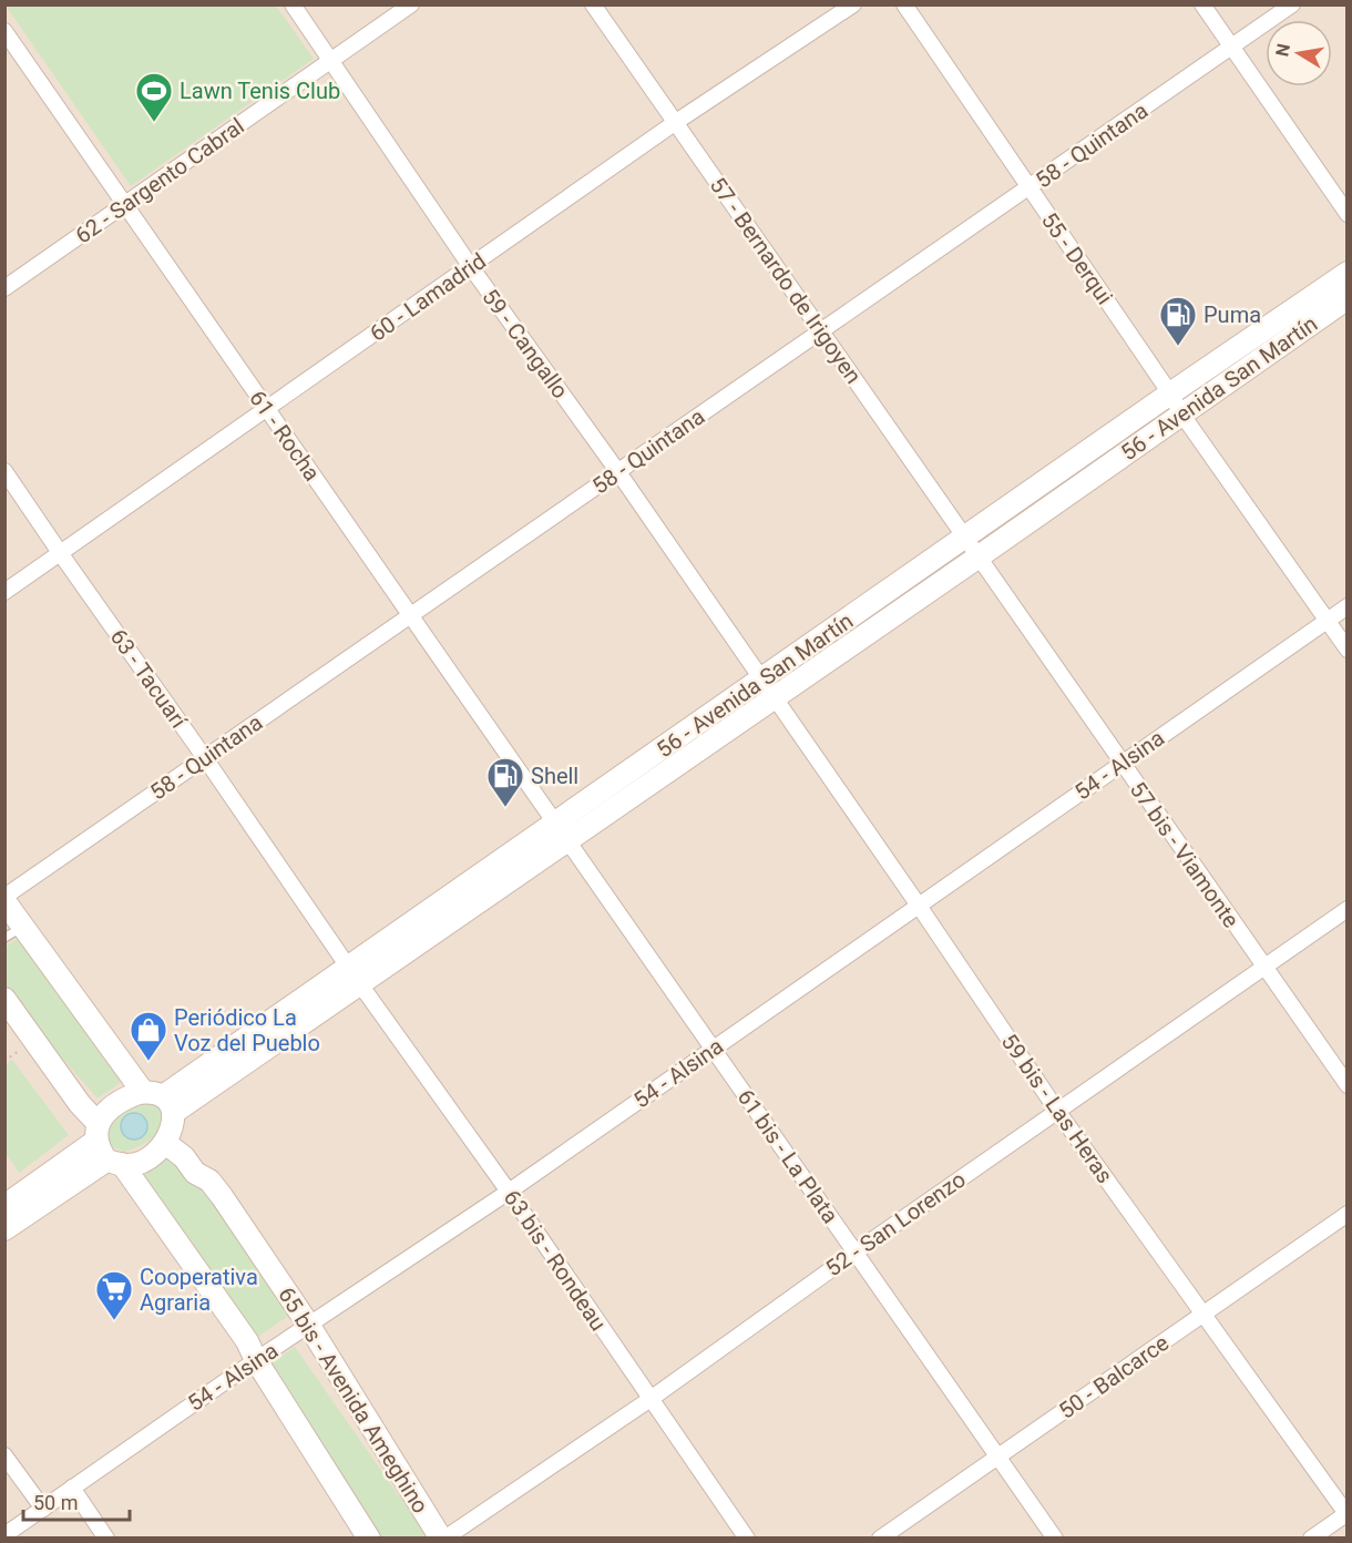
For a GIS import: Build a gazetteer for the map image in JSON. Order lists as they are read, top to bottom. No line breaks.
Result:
{"streets":{"main road":["56 - Avenida San Martín","65 bis - Avenida Ameghino"],"street":["58 - Quintana","62 - Sargento Cabral","55 - Derqui","57 - Bernardo de Irigoyen","60 - Lamadrid","59 - Cangallo","61 - Rocha","63 - Tacuarí","54 - Alsina","57 bis - Viamonte","59 bis - Las Heras","61 bis - La Plata","52 - San Lorenzo","63 bis - Rondeau","50 - Balcarce"]},"crossings":[["58 - Quintana","55 - Derqui"],["58 - Quintana","57 - Bernardo de Irigoyen"],["58 - Quintana","59 - Cangallo"],["58 - Quintana","61 - Rocha"],["58 - Quintana","63 - Tacuarí"],["62 - Sargento Cabral","59 - Cangallo"],["62 - Sargento Cabral","61 - Rocha"],["55 - Derqui","56 - Avenida San Martín"],["55 - Derqui","54 - Alsina"],["57 - Bernardo de Irigoyen","60 - Lamadrid"],["57 - Bernardo de Irigoyen","56 - Avenida San Martín"],["57 - Bernardo de Irigoyen","57 bis - Viamonte"],["60 - Lamadrid","59 - Cangallo"],["60 - Lamadrid","61 - Rocha"],["60 - Lamadrid","63 - Tacuarí"],["59 - Cangallo","56 - Avenida San Martín"],["59 - Cangallo","59 bis - Las Heras"],["56 - Avenida San Martín","61 - Rocha"],["56 - Avenida San Martín","63 - Tacuarí"],["56 - Avenida San Martín","57 bis - Viamonte"],["56 - Avenida San Martín","59 bis - Las Heras"],["56 - Avenida San Martín","61 bis - La Plata"],["56 - Avenida San Martín","63 bis - Rondeau"],["56 - Avenida San Martín","65 bis - Avenida Ameghino"],["61 - Rocha","61 bis - La Plata"],["63 - Tacuarí","63 bis - Rondeau"],["54 - Alsina","57 bis - Viamonte"],["54 - Alsina","59 bis - Las Heras"],["54 - Alsina","61 bis - La Plata"],["54 - Alsina","63 bis - Rondeau"],["54 - Alsina","65 bis - Avenida Ameghino"],["57 bis - Viamonte","52 - San Lorenzo"],["59 bis - Las Heras","52 - San Lorenzo"],["59 bis - Las Heras","50 - Balcarce"],["61 bis - La Plata","52 - San Lorenzo"],["61 bis - La Plata","50 - Balcarce"],["52 - San Lorenzo","63 bis - Rondeau"],["52 - San Lorenzo","65 bis - Avenida Ameghino"]],"places":{"sports":["Lawn Tenis Club"],"fuel station":["Puma","Shell"],"shop":["Periódico La Voz del Pueblo"],"supermarket":["Cooperativa Agraria"]},"scale_bar":"50 m","north":"left"}
